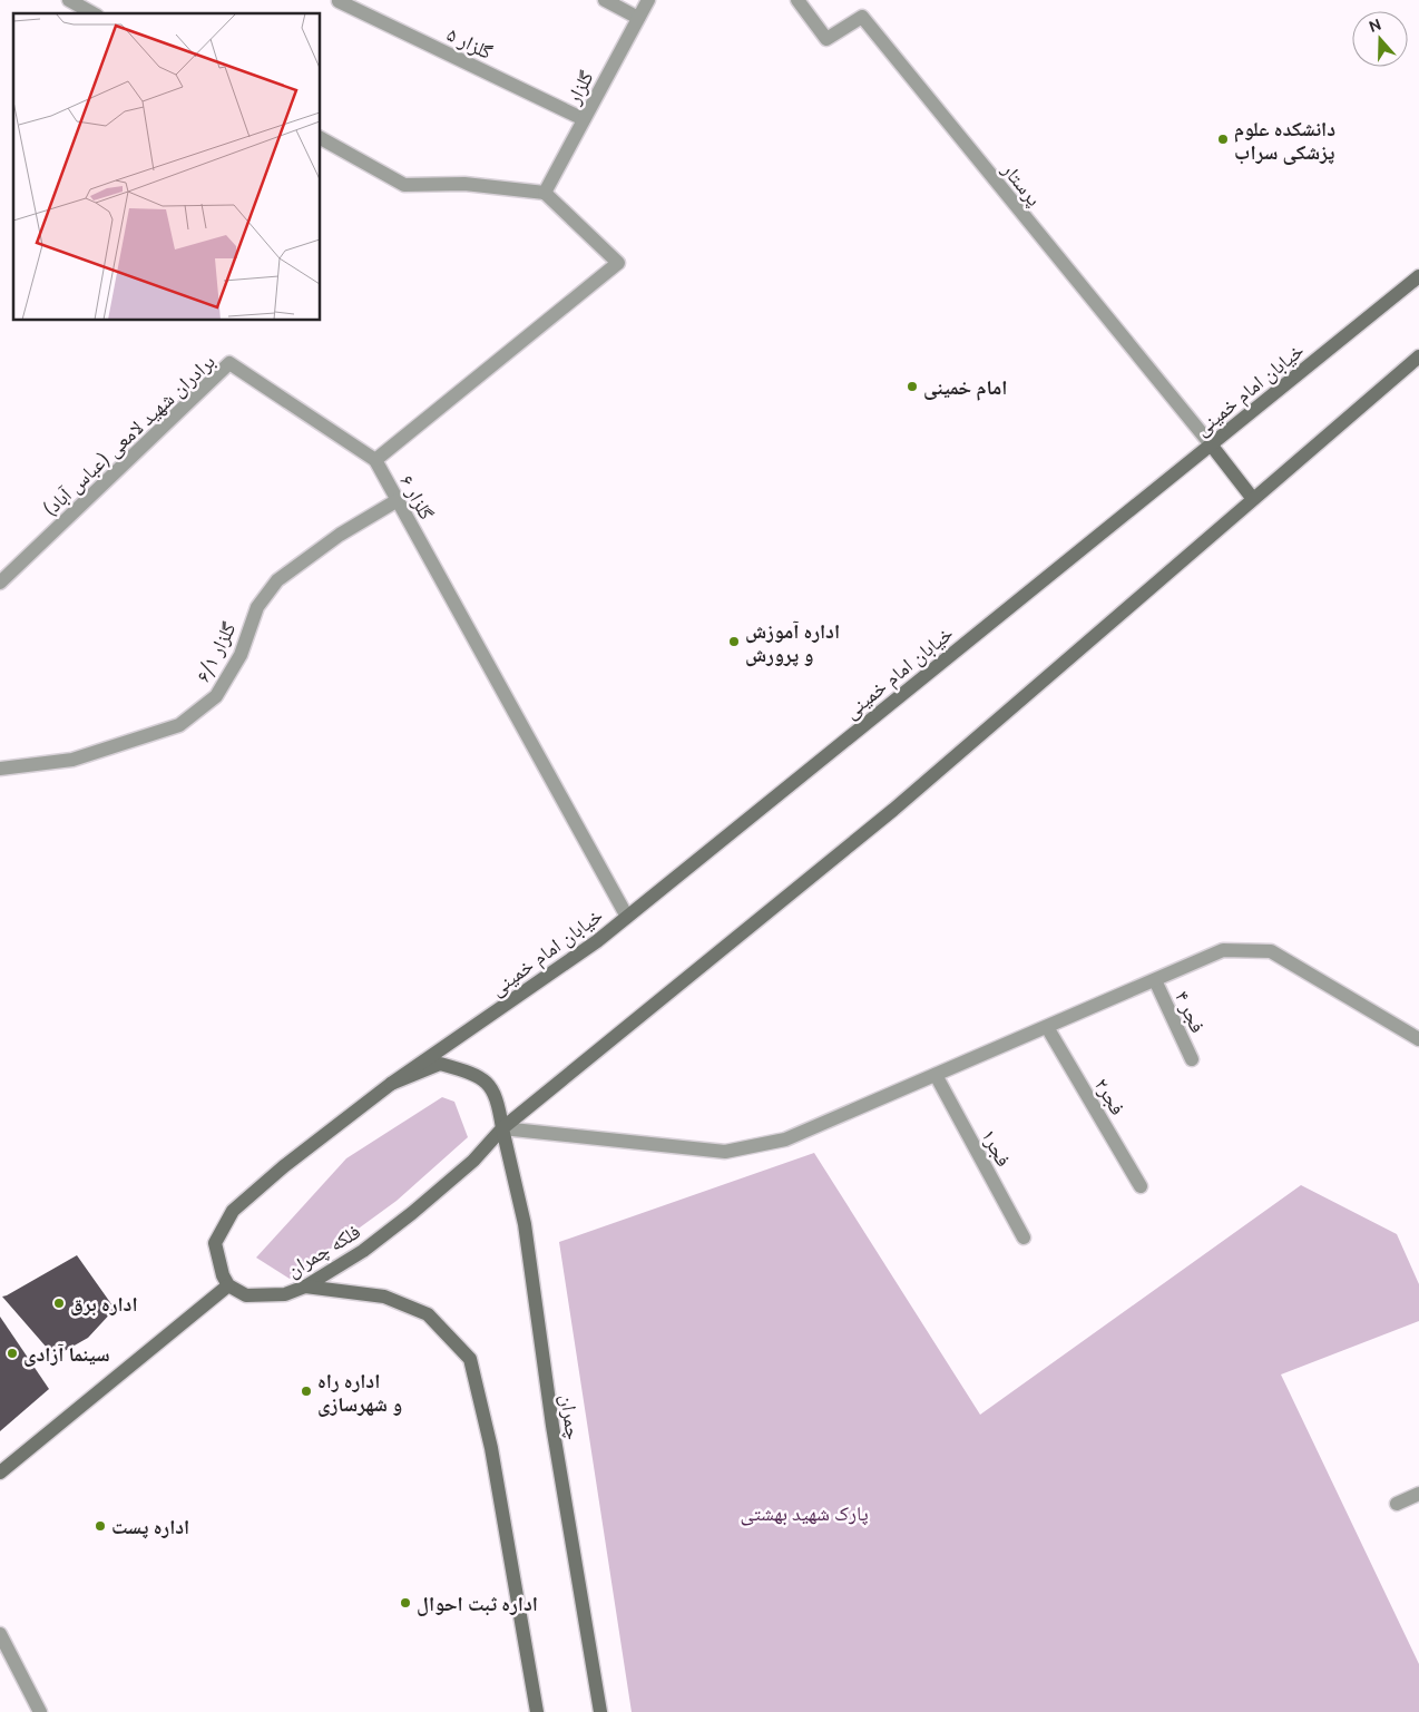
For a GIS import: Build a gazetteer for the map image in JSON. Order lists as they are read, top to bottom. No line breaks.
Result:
{"streets":{"main road":["خیابان امام خمینی","فلکه چمران","چمران"],"street":["گلزار ۵","گلزار","پرستار","برادران شهید لامعی (عباس آباد)","گلزار ۶","گلزار ۶/۱","فجر ۴","فجر۲","فجر۱"]},"crossings":[["گلزار ۵","گلزار"],["پرستار","خیابان امام خمینی"],["خیابان امام خمینی","گلزار ۶"],["برادران شهید لامعی (عباس آباد)","گلزار ۶"],["گلزار ۶","گلزار ۶/۱"],["فلکه چمران","چمران"]],"parks":["پارک شهید بهشتی"],"places":["دانشکده علوم پزشکی سراب","امام خمینی","اداره آموزش و پرورش","اداره برق","سینما آزادی","اداره راه و شهرسازی","اداره پست","اداره ثبت احوال"],"north":"top"}
